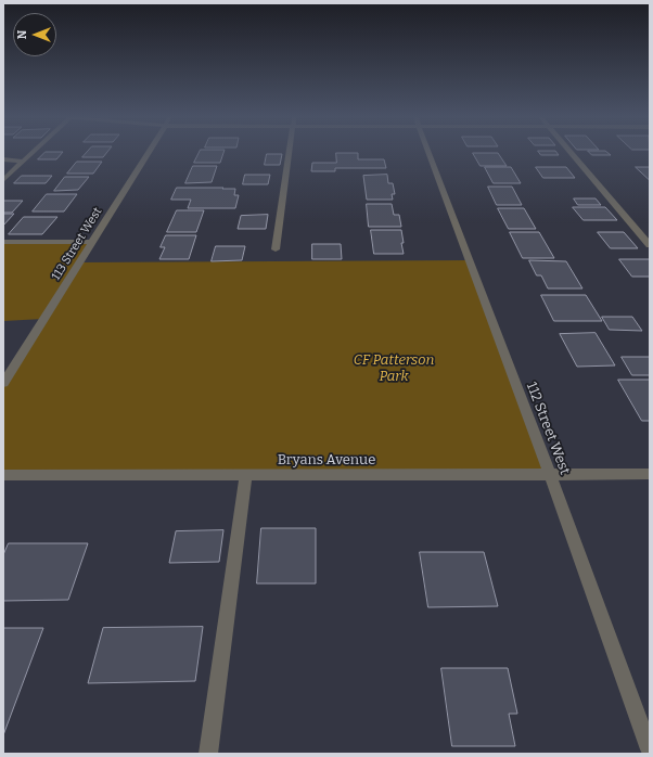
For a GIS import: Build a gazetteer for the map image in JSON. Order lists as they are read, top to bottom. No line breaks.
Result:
{"streets":{"street":["113 Street West","112 Street West","Bryans Avenue"]},"crossings":[["112 Street West","Bryans Avenue"]],"parks":["CF Patterson Park"],"north":"left"}
